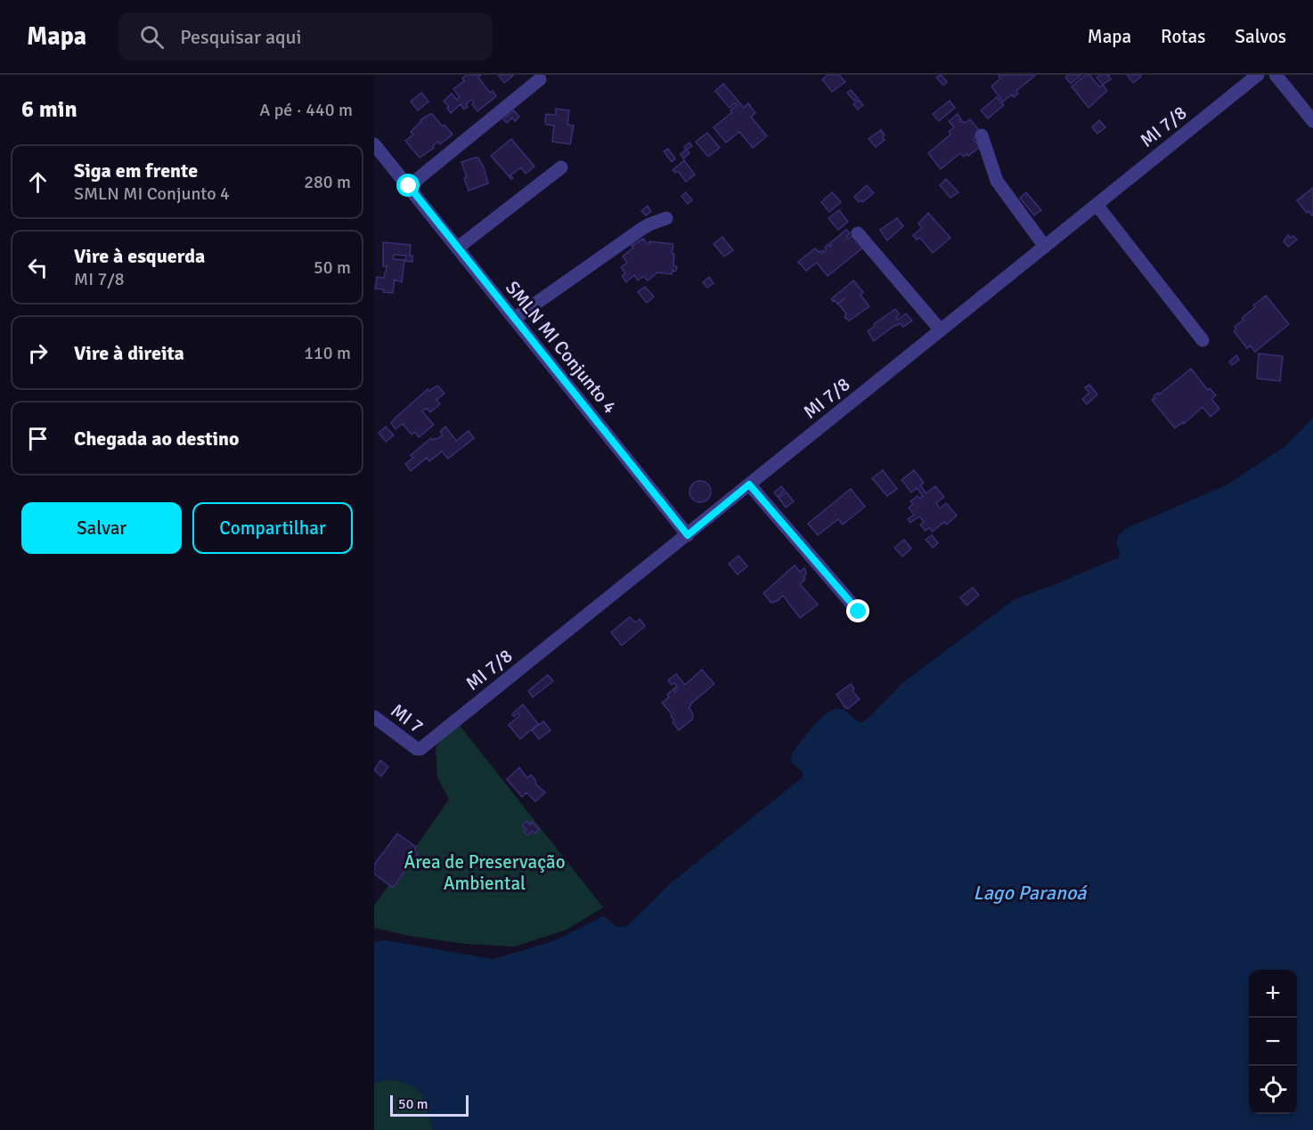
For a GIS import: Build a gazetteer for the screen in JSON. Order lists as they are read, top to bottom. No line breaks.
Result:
{"streets":{"street":["MI 7/8","SMLN MI Conjunto 4","MI 7"]},"crossings":[["MI 7/8","SMLN MI Conjunto 4"],["MI 7/8","MI 7"]],"water":["Lago Paranoá"],"parks":["Área de Preservação Ambiental"],"scale_bar":"50 m","page":{"header":"Mapa","search":"Pesquisar aqui","nav":["Mapa","Rotas","Salvos"],"heading":["6 min","A pé · 440 m"],"list":[["Siga em frente","SMLN MI Conjunto 4","280 m"],["Vire à esquerda","MI 7/8","50 m"],["Vire à direita","110 m"],"Chegada ao destino"],"buttons":["Salvar","Compartilhar"],"map_buttons":["+","−"],"scale":"50 m"}}
